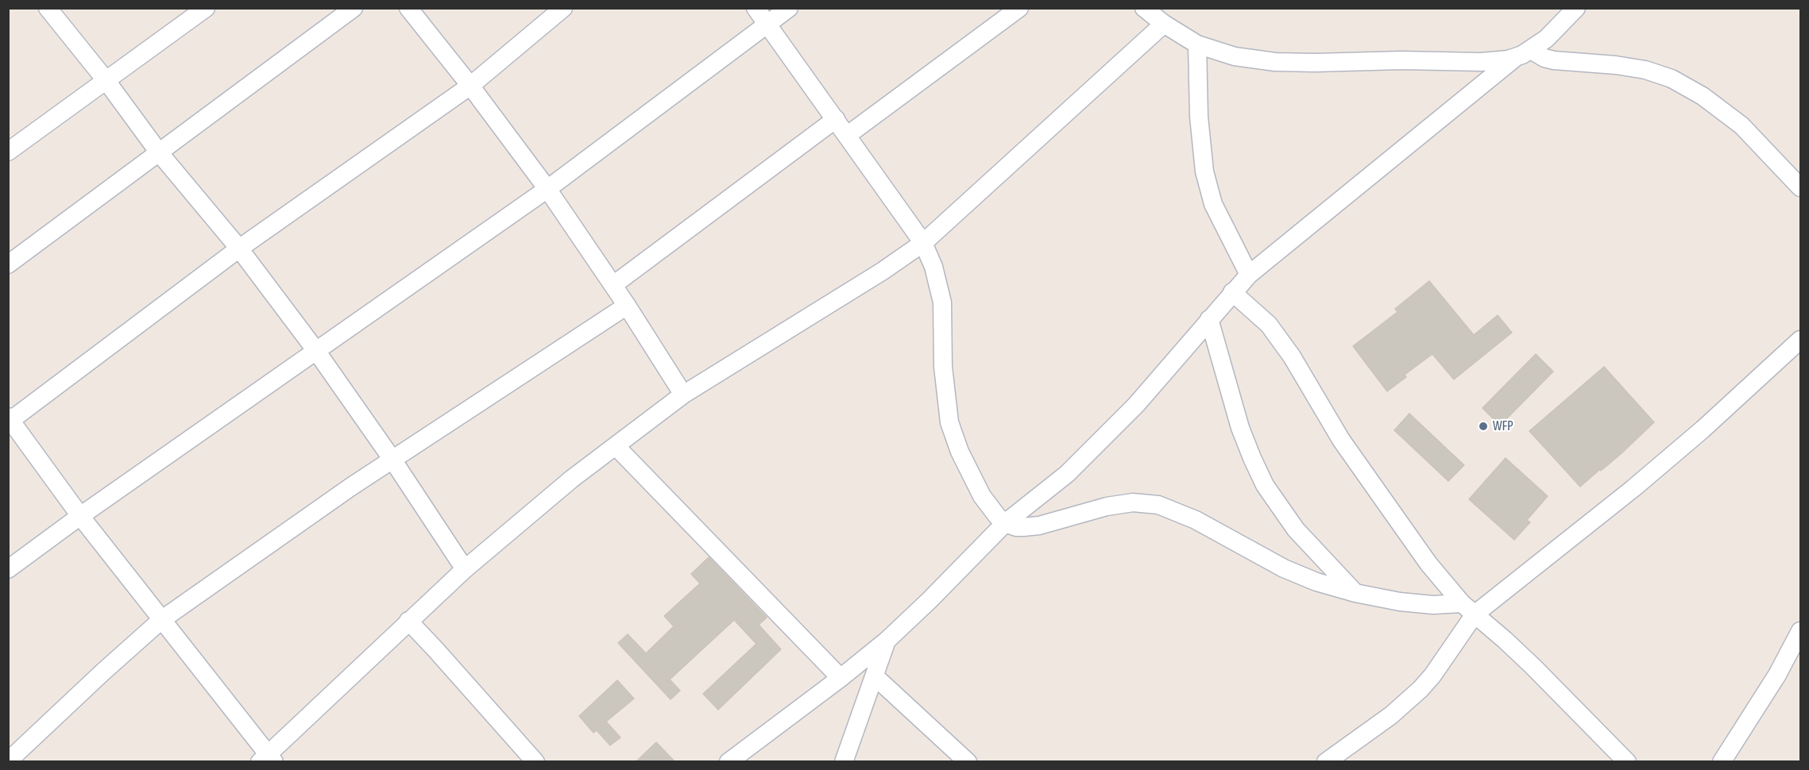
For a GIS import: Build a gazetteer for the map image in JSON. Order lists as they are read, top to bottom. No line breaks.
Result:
{"places":["WFP"]}
